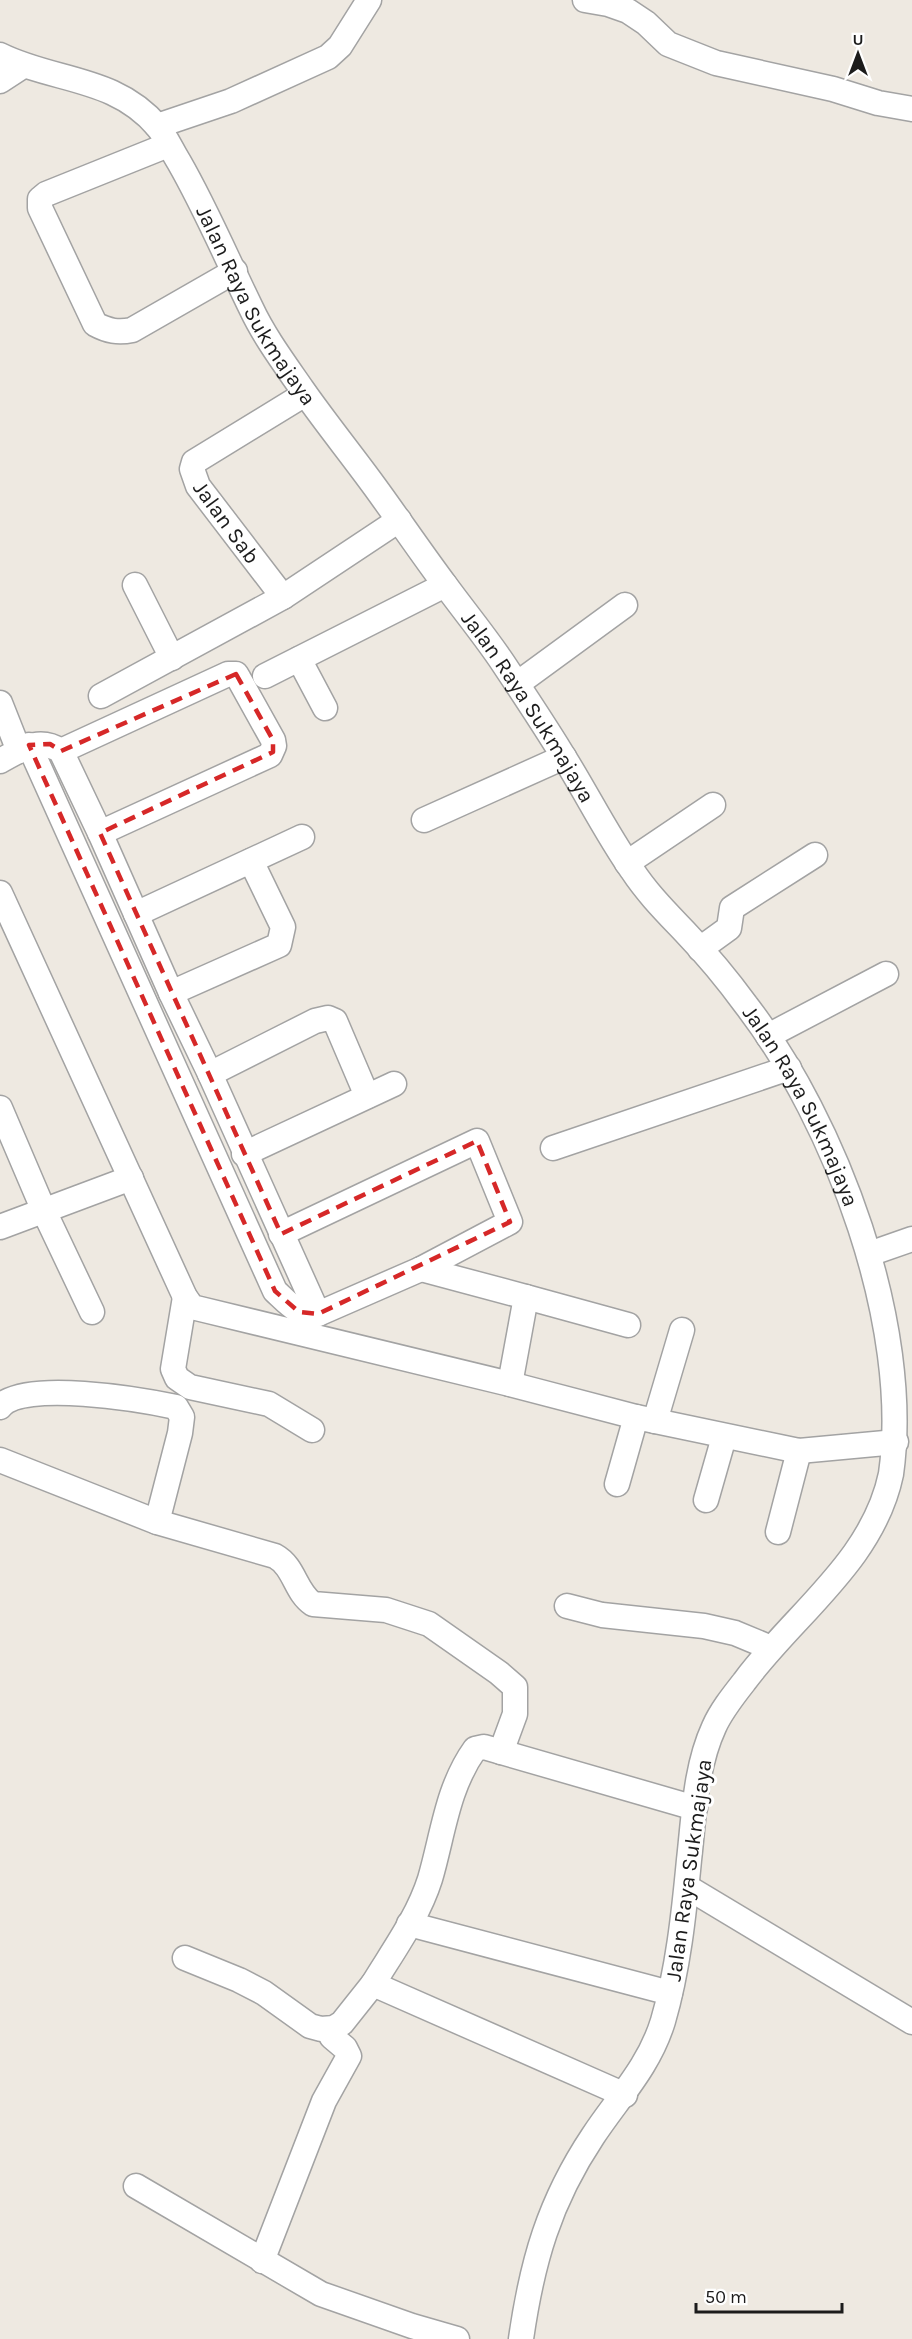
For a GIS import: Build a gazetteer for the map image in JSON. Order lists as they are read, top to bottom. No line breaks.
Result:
{"streets":{"street":["Jalan Raya Sukmajaya","Jalan Sab"]},"crossings":[["Jalan Raya Sukmajaya","Jalan Sab"]],"scale_bar":"50 m","north":"top"}
